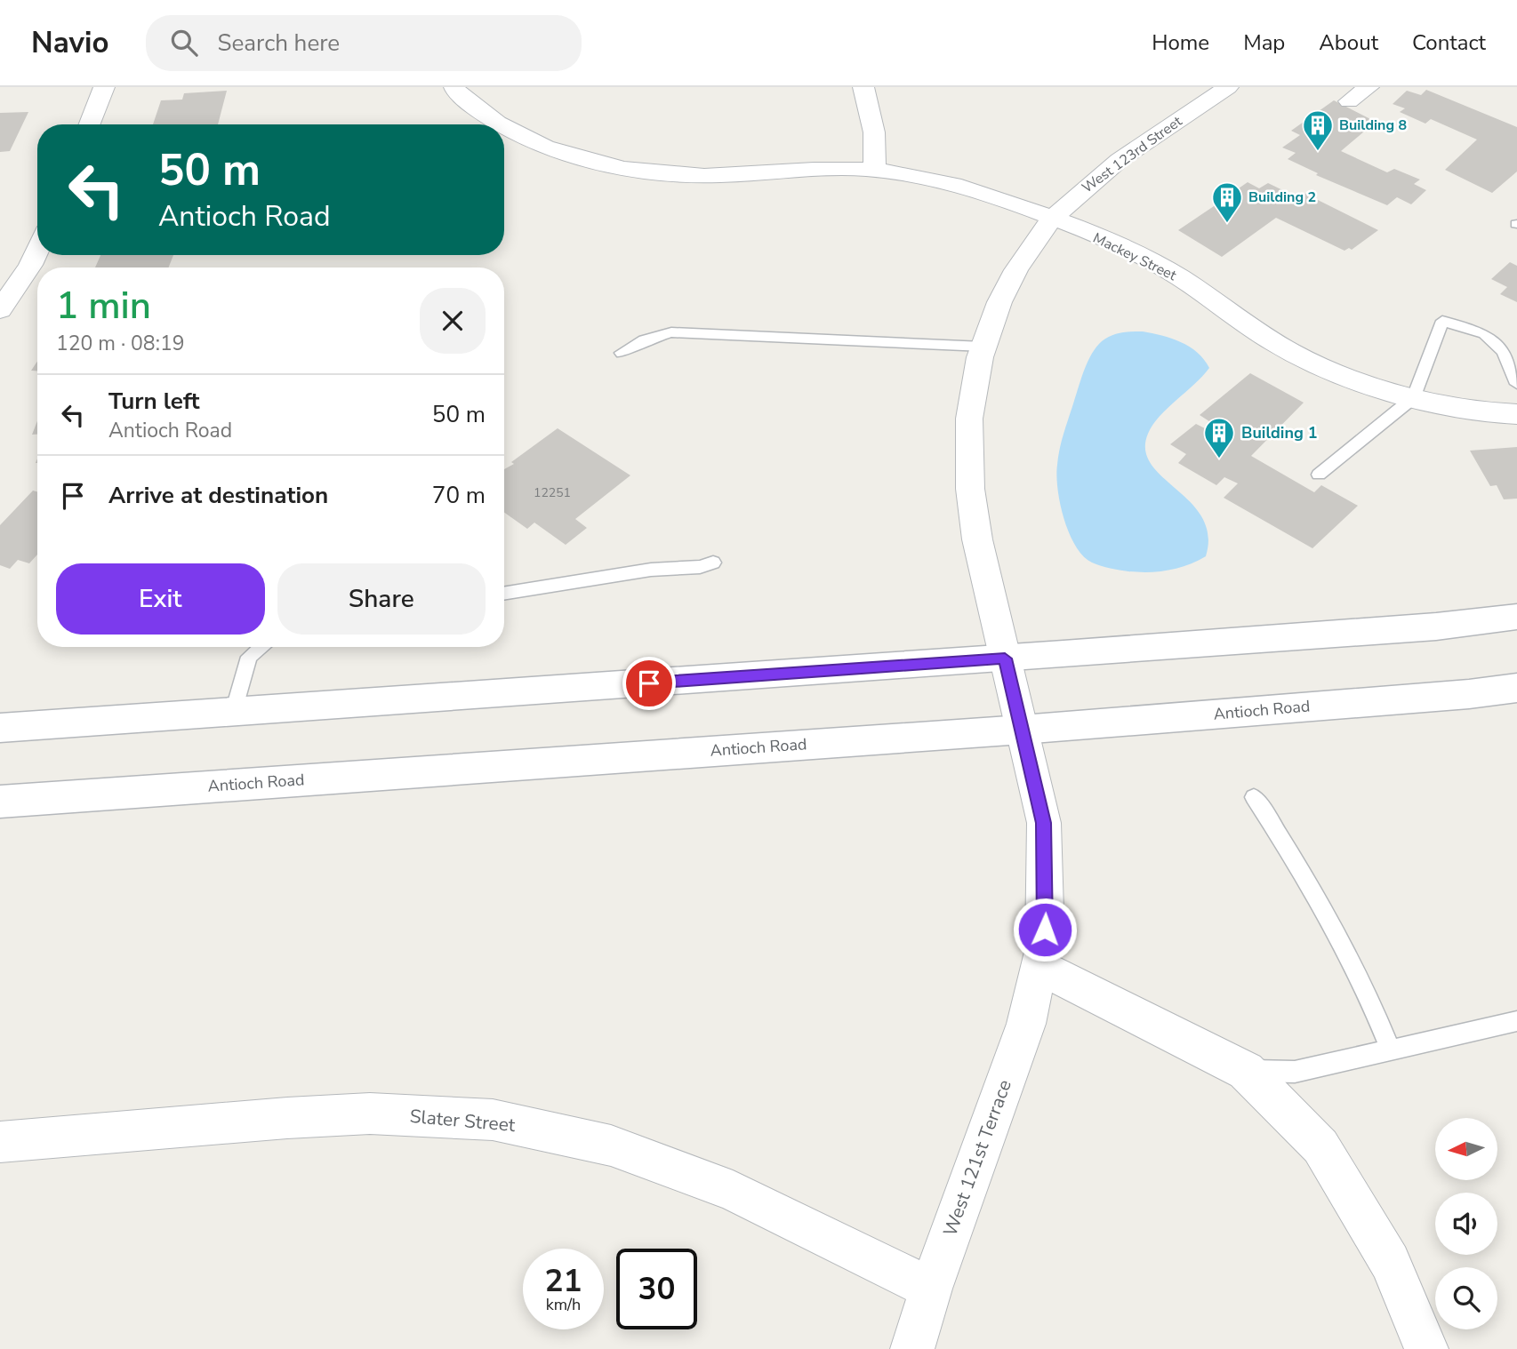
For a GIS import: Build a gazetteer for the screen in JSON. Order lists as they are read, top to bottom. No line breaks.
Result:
{"streets":{"main road":["Antioch Road"],"street":["West 123rd Street","Mackey Street","Slater Street","West 121st Terrace"]},"crossings":[["West 123rd Street","Mackey Street"],["West 123rd Street","West 121st Terrace"],["Antioch Road","West 121st Terrace"],["Slater Street","West 121st Terrace"]],"places":{"building":["Building 8","Building 2","Building 1"]},"house_numbers":["12251"],"north":"left","page":{"header":"Navio","search":"Search here","nav":["Home","Map","About","Contact"],"turn":["50 m","Antioch Road"],"heading":["1 min","120 m · 08:19"],"list":[{"name":"Turn left","note":"Antioch Road","value":"50 m"},{"name":"Arrive at destination","value":"70 m"}],"buttons":["Exit","Share"],"speed":"21 km/h","limit":"30"}}
